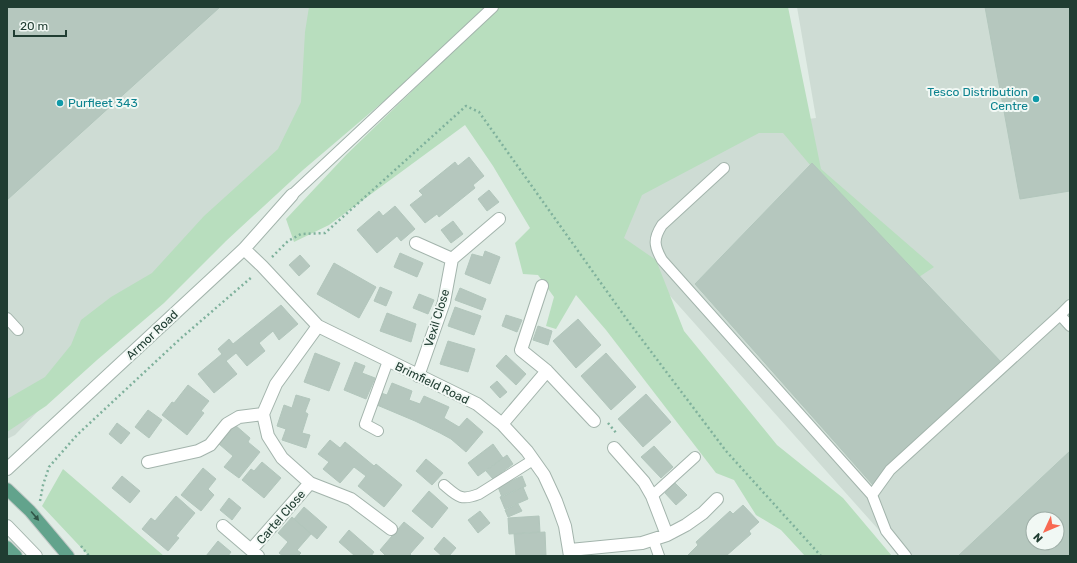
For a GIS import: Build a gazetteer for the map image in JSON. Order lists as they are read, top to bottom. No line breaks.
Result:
{"streets":{"street":["Vexil Close","Armor Road","Brimfield Road","Cartel Close"]},"crossings":[["Vexil Close","Brimfield Road"],["Armor Road","Brimfield Road"]],"places":["Tesco Distribution Centre","Purfleet 343"],"scale_bar":"20 m","north":"bottom left"}
